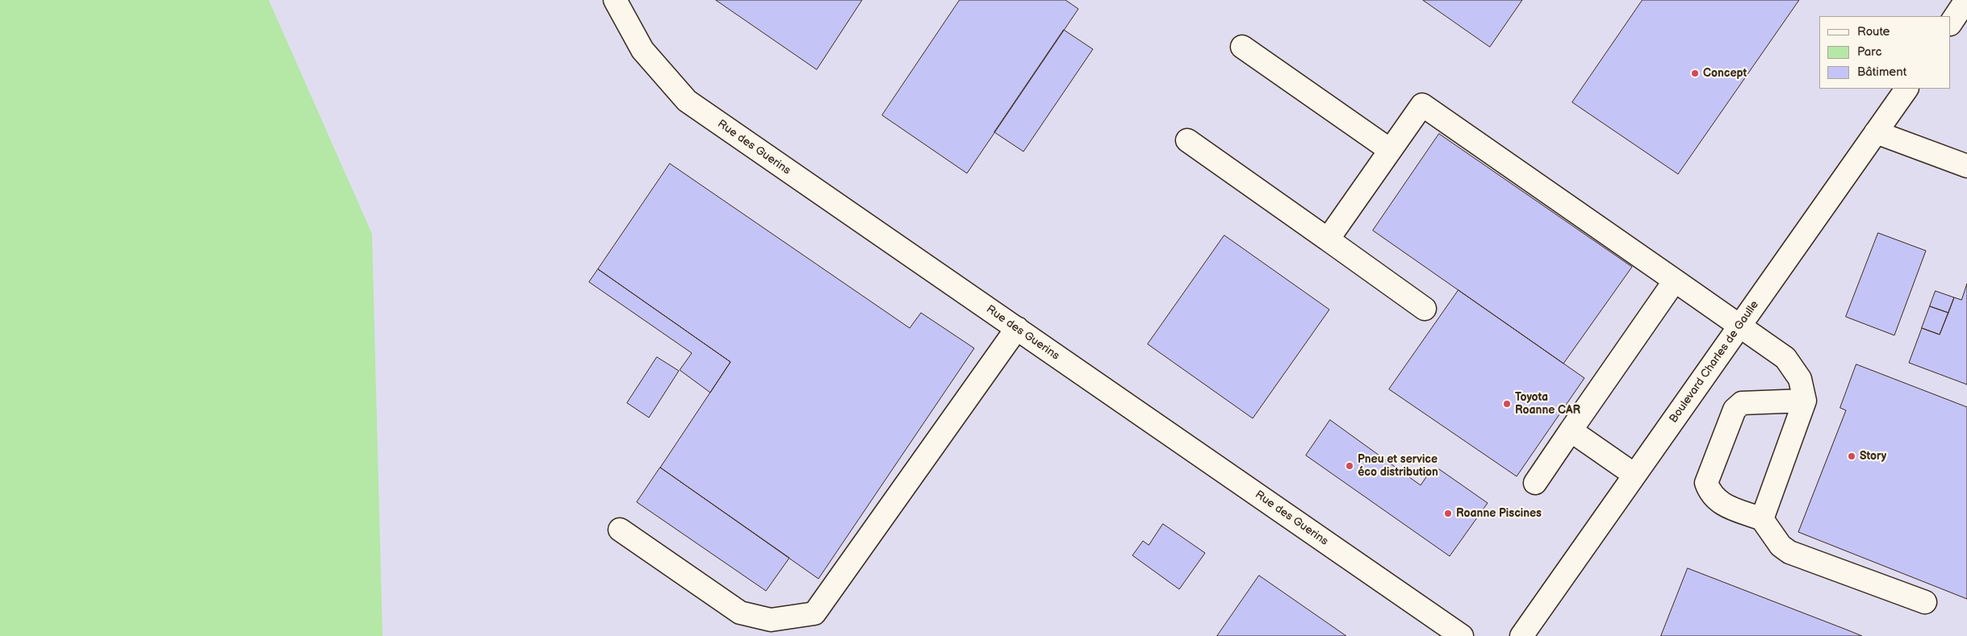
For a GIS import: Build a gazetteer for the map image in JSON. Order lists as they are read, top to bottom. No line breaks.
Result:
{"streets":{"street":["Rue des Guerins","Boulevard Charles de Gaulle"]},"places":["Concept","Toyota Roanne CAR","Story","Pneu et service éco distribution","Roanne Piscines"],"legend":["Route","Parc","Bâtiment"]}
